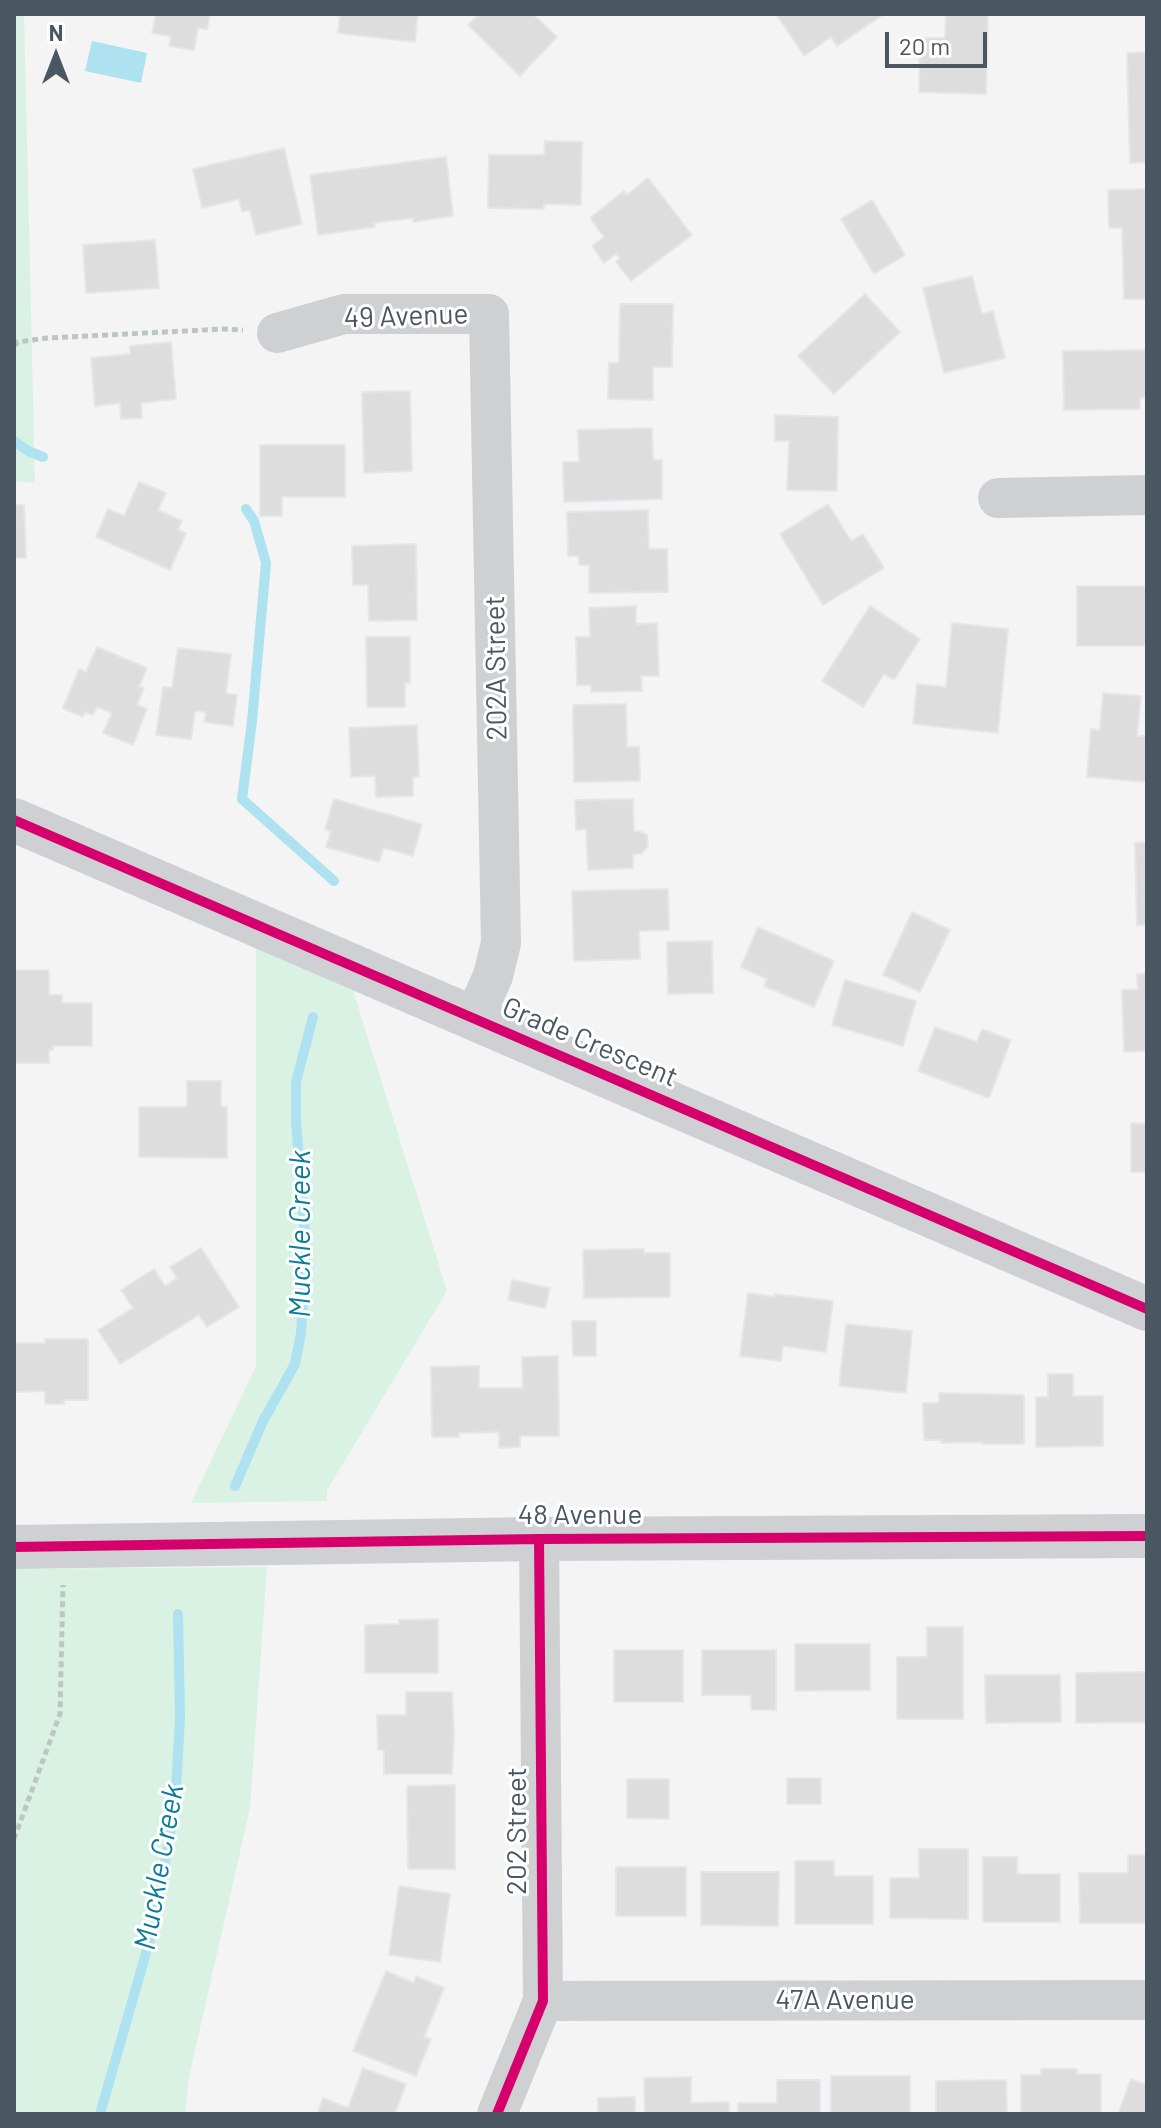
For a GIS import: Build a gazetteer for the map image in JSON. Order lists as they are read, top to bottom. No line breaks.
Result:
{"streets":{"street":["49 Avenue","202A Street","Grade Crescent","48 Avenue","202 Street","47A Avenue"]},"crossings":[["49 Avenue","202A Street"],["202A Street","Grade Crescent"],["48 Avenue","202 Street"],["202 Street","47A Avenue"]],"water":["Muckle Creek"],"scale_bar":"20 m","north":"top"}
